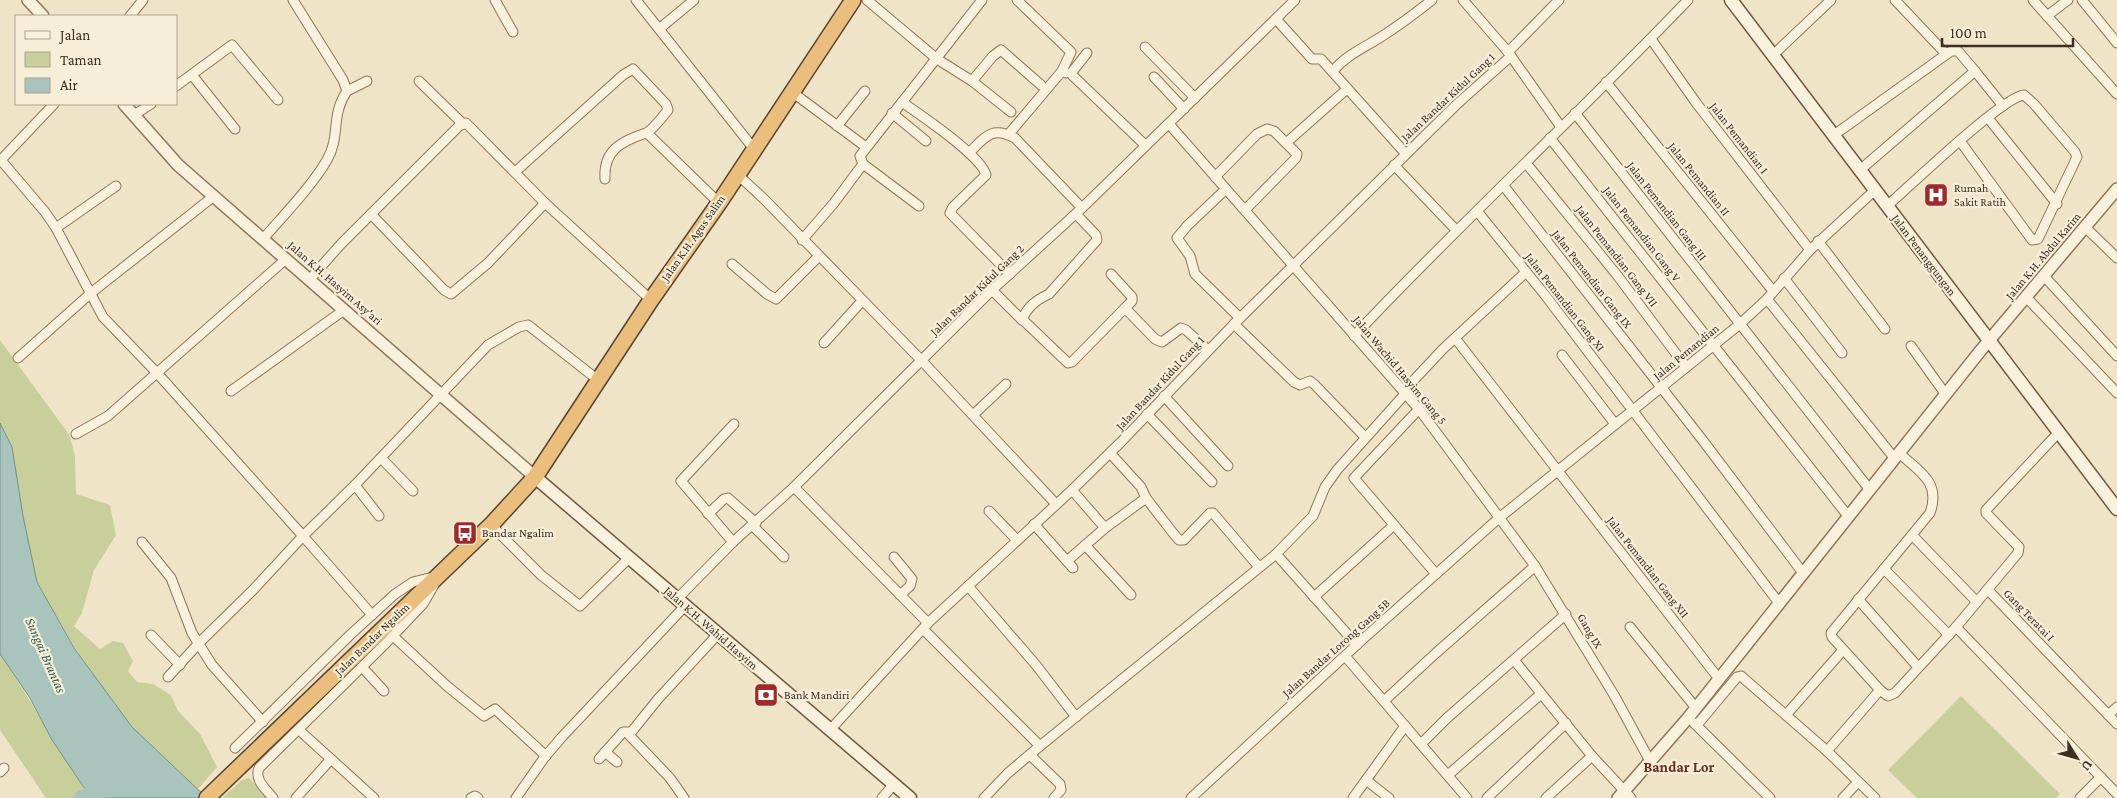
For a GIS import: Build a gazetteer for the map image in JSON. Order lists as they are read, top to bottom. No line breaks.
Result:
{"streets":{"highway":["Jalan K.H. Agus Salim","Jalan Bandar Ngalim"],"main road":["Jalan Penanggungan","Jalan K.H. Wahid Hasyim"],"street":["Jalan Bandar Kidul Gang 1","Jalan Pemandian I","Jalan Pemandian II","Jalan Pemandian Gang III","Jalan Pemandian Gang V","Jalan Pemandian Gang VII","Jalan K.H. Abdul Karim","Jalan Pemandian Gang IX","Jalan K.H. Hasyim Asy'ari","Jalan Bandar Kidul Gang 2","Jalan Pemandian Gang XI","Jalan Pemandian","Jalan Wachid Hasyim Gang 5","Jalan Pemandian Gang XII","Gang Teratai I","Gang IX","Jalan Bandar Lorong Gang 5B"]},"crossings":[["Jalan Bandar Kidul Gang 1","Jalan Wachid Hasyim Gang 5"],["Jalan Bandar Kidul Gang 1","Jalan K.H. Wahid Hasyim"],["Jalan Pemandian I","Jalan Pemandian"],["Jalan Pemandian II","Jalan Pemandian"],["Jalan Pemandian Gang III","Jalan K.H. Abdul Karim"],["Jalan Pemandian Gang III","Jalan Pemandian"],["Jalan Pemandian Gang V","Jalan K.H. Abdul Karim"],["Jalan Pemandian Gang V","Jalan Pemandian"],["Jalan K.H. Agus Salim","Jalan K.H. Hasyim Asy'ari"],["Jalan K.H. Agus Salim","Jalan K.H. Wahid Hasyim"],["Jalan K.H. Agus Salim","Jalan Bandar Ngalim"],["Jalan Penanggungan","Jalan K.H. Abdul Karim"],["Jalan Penanggungan","Jalan Pemandian"],["Jalan Penanggungan","Gang Teratai I"],["Jalan Pemandian Gang VII","Jalan Pemandian"],["Jalan K.H. Abdul Karim","Jalan Pemandian Gang IX"],["Jalan K.H. Abdul Karim","Jalan Pemandian Gang XI"],["Jalan K.H. Abdul Karim","Jalan Pemandian Gang XII"],["Jalan K.H. Abdul Karim","Gang IX"],["Jalan Pemandian Gang IX","Jalan Pemandian"],["Jalan K.H. Hasyim Asy'ari","Jalan K.H. Wahid Hasyim"],["Jalan K.H. Hasyim Asy'ari","Jalan Bandar Ngalim"],["Jalan Bandar Kidul Gang 2","Jalan Wachid Hasyim Gang 5"],["Jalan Bandar Kidul Gang 2","Jalan K.H. Wahid Hasyim"],["Jalan Pemandian Gang XI","Jalan Pemandian"],["Jalan Pemandian","Jalan Wachid Hasyim Gang 5"],["Jalan Pemandian","Jalan Pemandian Gang XII"],["Jalan Pemandian","Gang IX"],["Jalan Pemandian","Jalan Bandar Lorong Gang 5B"],["Jalan Wachid Hasyim Gang 5","Gang IX"],["Jalan Wachid Hasyim Gang 5","Jalan Bandar Lorong Gang 5B"],["Jalan K.H. Wahid Hasyim","Jalan Bandar Ngalim"],["Gang IX","Jalan Bandar Lorong Gang 5B"]],"districts":["Bandar Lor"],"water":["Sungai Brantas"],"places":{"hospital":["Rumah Sakit Ratih"],"bus stop":["Bandar Ngalim"],"bank":["Bank Mandiri"]},"legend":["Jalan","Taman","Air"],"scale_bar":"100 m","north":"bottom right"}
